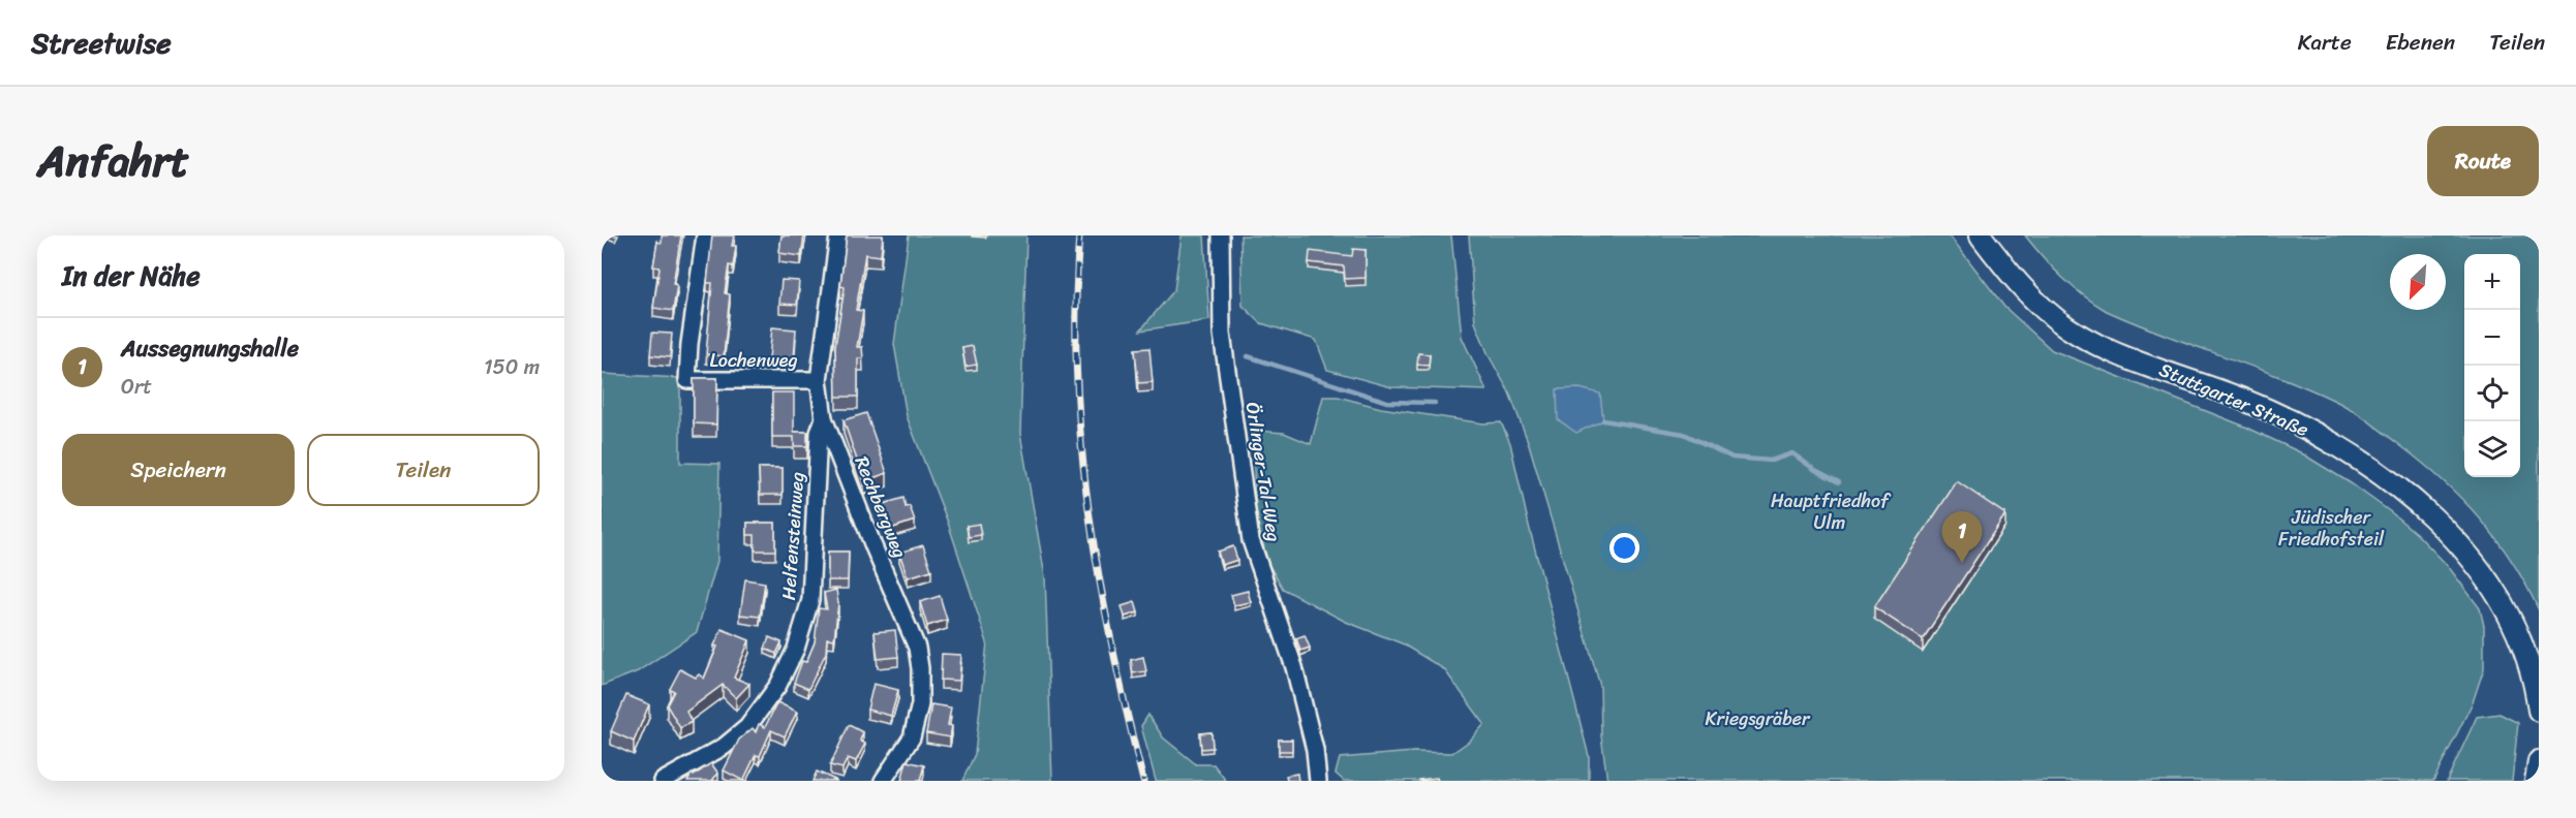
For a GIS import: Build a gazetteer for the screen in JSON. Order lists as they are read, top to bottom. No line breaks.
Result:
{"streets":{"main road":["Stuttgarter Straße"],"street":["Lochenweg","Örlinger-Tal-Weg","Rechbergweg","Helfensteinweg"]},"crossings":[["Lochenweg","Rechbergweg"],["Rechbergweg","Helfensteinweg"]],"parks":["Hauptfriedhof Ulm","Jüdischer Friedhofsteil","Kriegsgräber"],"north":"bottom left","page":{"header":"Streetwise","nav":["Karte","Ebenen","Teilen"],"title":"Anfahrt","buttons":["Route",["Speichern","Teilen"]],"heading":"In der Nähe","map_buttons":["+","−"],"list":[{"mark":"1","name":"Aussegnungshalle","note":"Ort","value":"150 m"}],"pins":"1"}}
